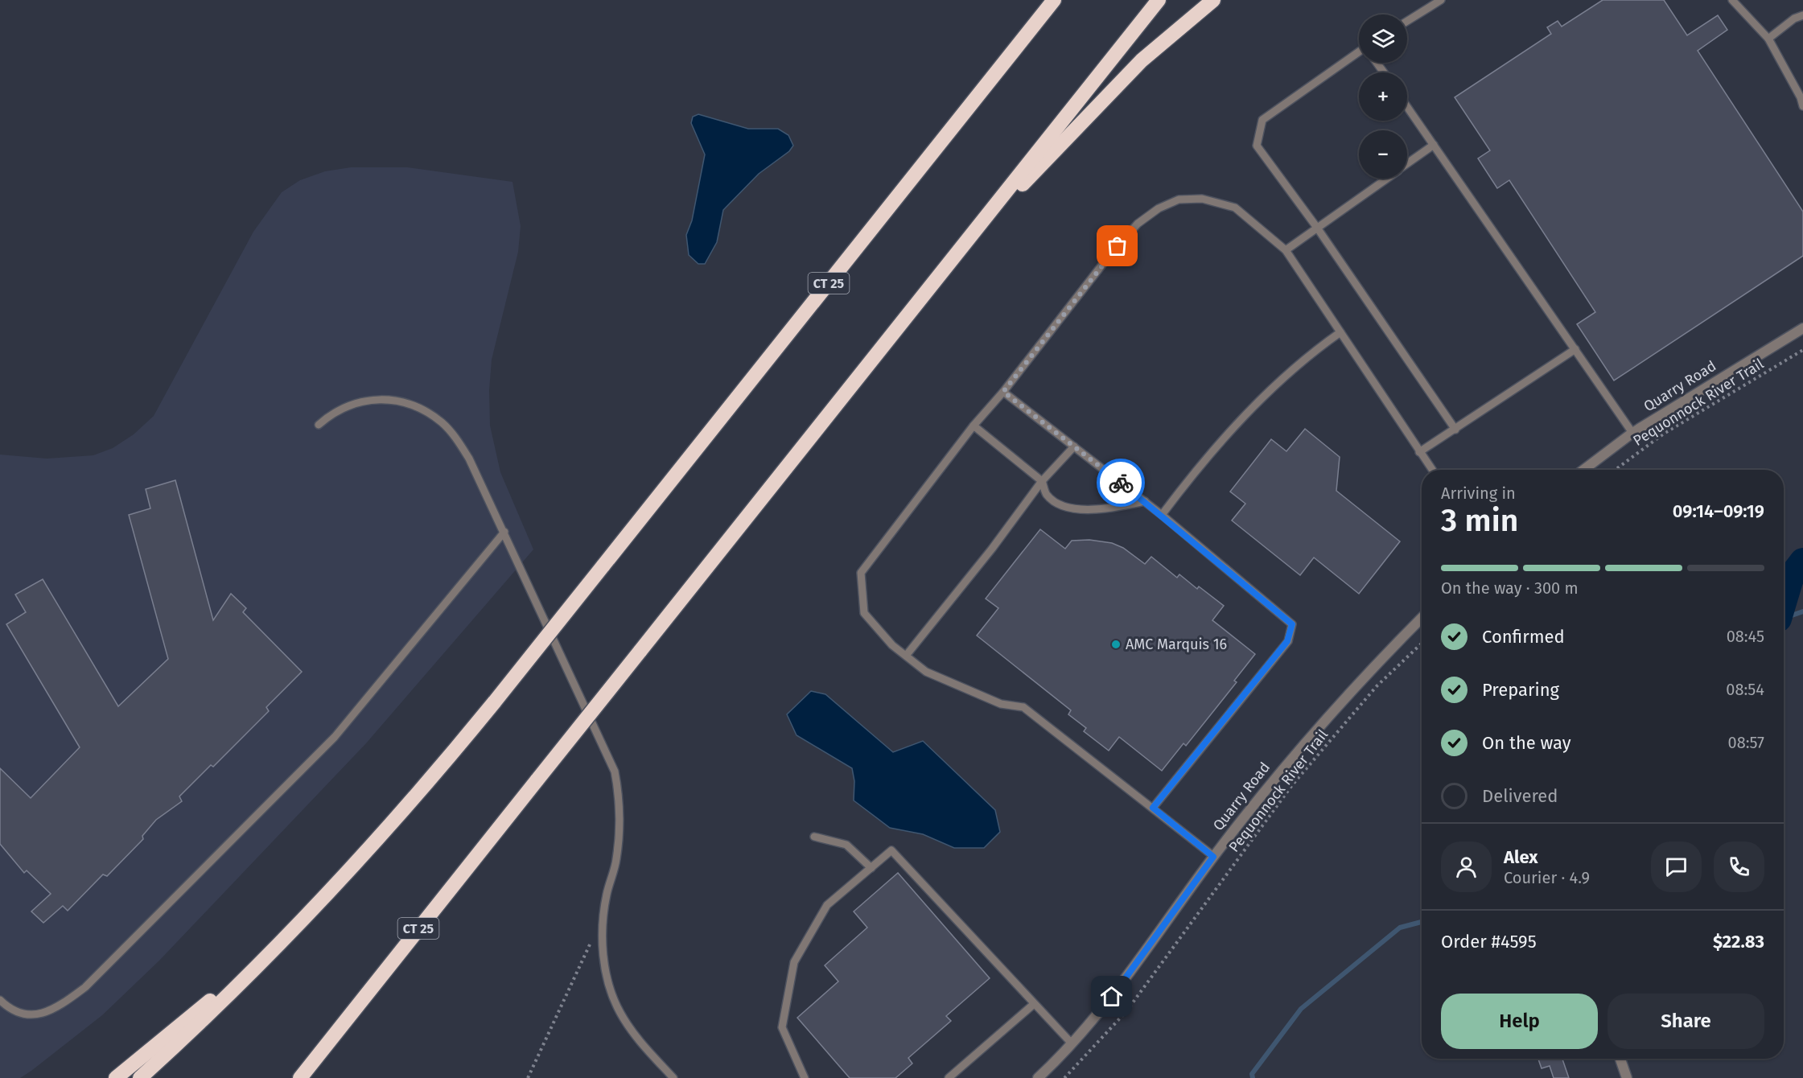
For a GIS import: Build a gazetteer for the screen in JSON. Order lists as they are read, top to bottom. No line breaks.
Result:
{"streets":{"highway":["CT 25"],"street":["Quarry Road"],"path":["Pequonnock River Trail"]},"places":["AMC Marquis 16"],"page":{"map_buttons":["+","−"],"heading":["3 min","Arriving in","09:14–09:19"],"panel":["Alex","Courier · 4.9","Order #4595","$22.83"],"bar":"On the way · 300 m","list":[["Confirmed","08:45"],["Preparing","08:54"],["On the way","08:57"],"Delivered"],"buttons":["Help","Share"]}}
